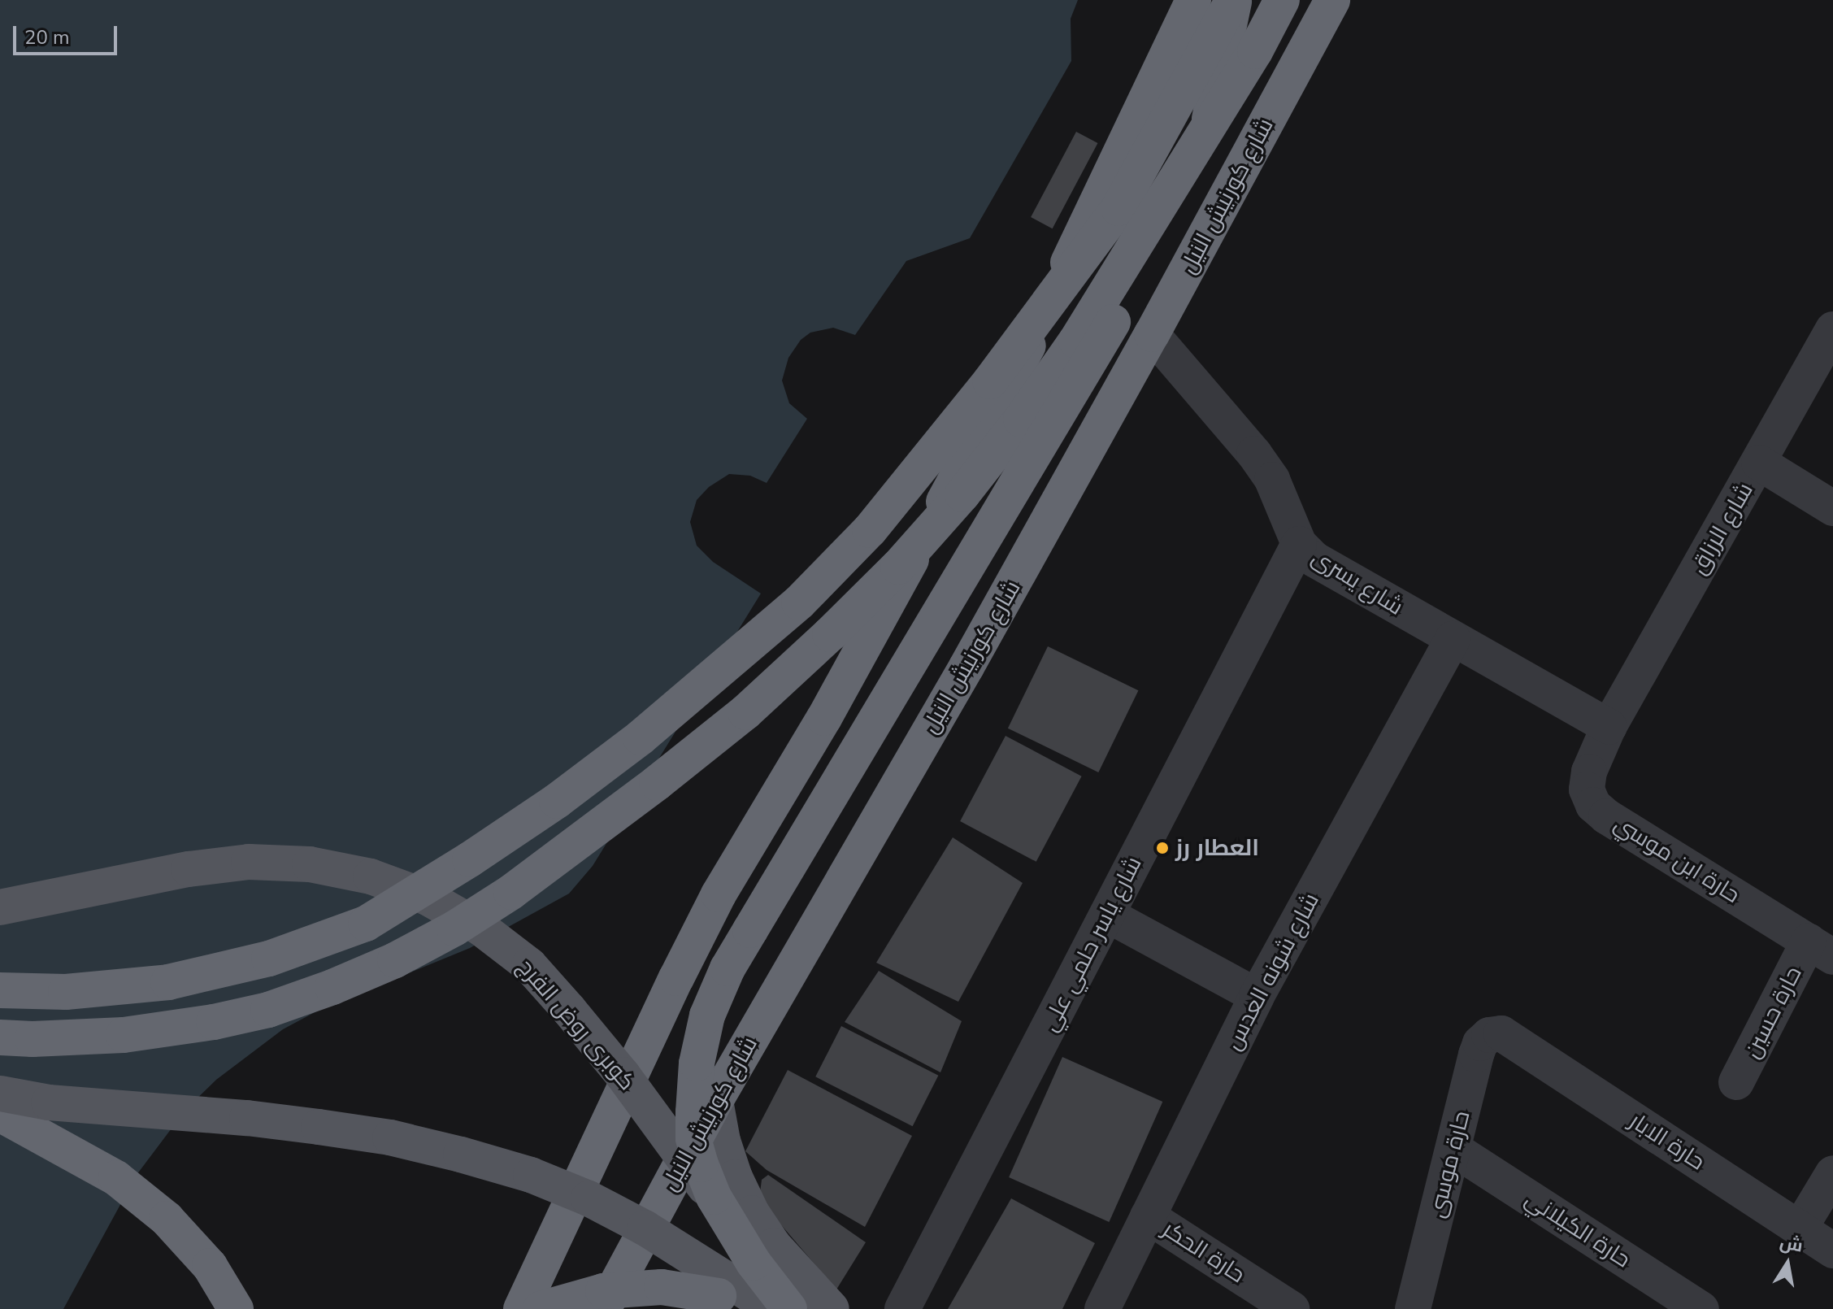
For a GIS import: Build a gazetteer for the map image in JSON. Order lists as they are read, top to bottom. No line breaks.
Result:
{"streets":{"highway":["شارع كورنيش النيل"],"main road":["كوبرى روض الفرج"],"street":["شارع الرزاق","شارع يسرى","حارة ابن موسي","شارع ياسر حلمي علي","شارع شونه العدس","حارة حسين","حارة الابار","حارة موسى","حارة الكيلاني","حارة الحكر"]},"crossings":[["شارع كورنيش النيل","شارع يسرى"],["شارع الرزاق","شارع يسرى"],["شارع الرزاق","حارة ابن موسي"],["شارع يسرى","حارة ابن موسي"],["شارع يسرى","شارع ياسر حلمي علي"],["شارع يسرى","شارع شونه العدس"],["حارة ابن موسي","حارة حسين"],["شارع شونه العدس","حارة الحكر"],["حارة الابار","حارة موسى"],["حارة موسى","حارة الكيلاني"]],"places":["العطار رز"],"scale_bar":"20 m","north":"top"}
